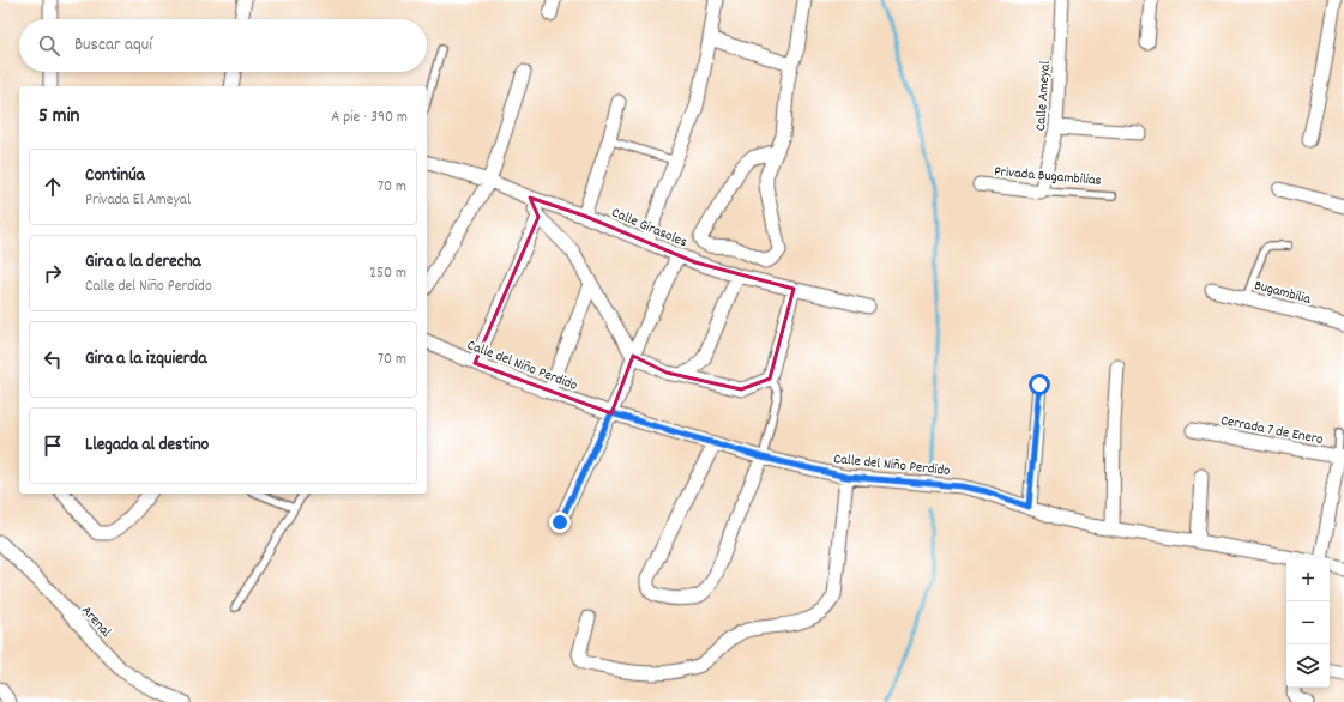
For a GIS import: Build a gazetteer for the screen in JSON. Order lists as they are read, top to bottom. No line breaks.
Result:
{"streets":{"street":["Calle Ameyal","Privada Bugambilias","Calle Girasoles","Bugambilia","Calle del Niño Perdido","Cerrada 7 de Enero","Arenal"]},"crossings":[["Calle Ameyal","Privada Bugambilias"]],"page":{"search":"Buscar aquí","heading":["5 min","A pie · 390 m"],"list":[["Continúa","Privada El Ameyal","70 m"],["Gira a la derecha","Calle del Niño Perdido","250 m"],["Gira a la izquierda","70 m"],"Llegada al destino"],"map_buttons":["+","−"]}}
